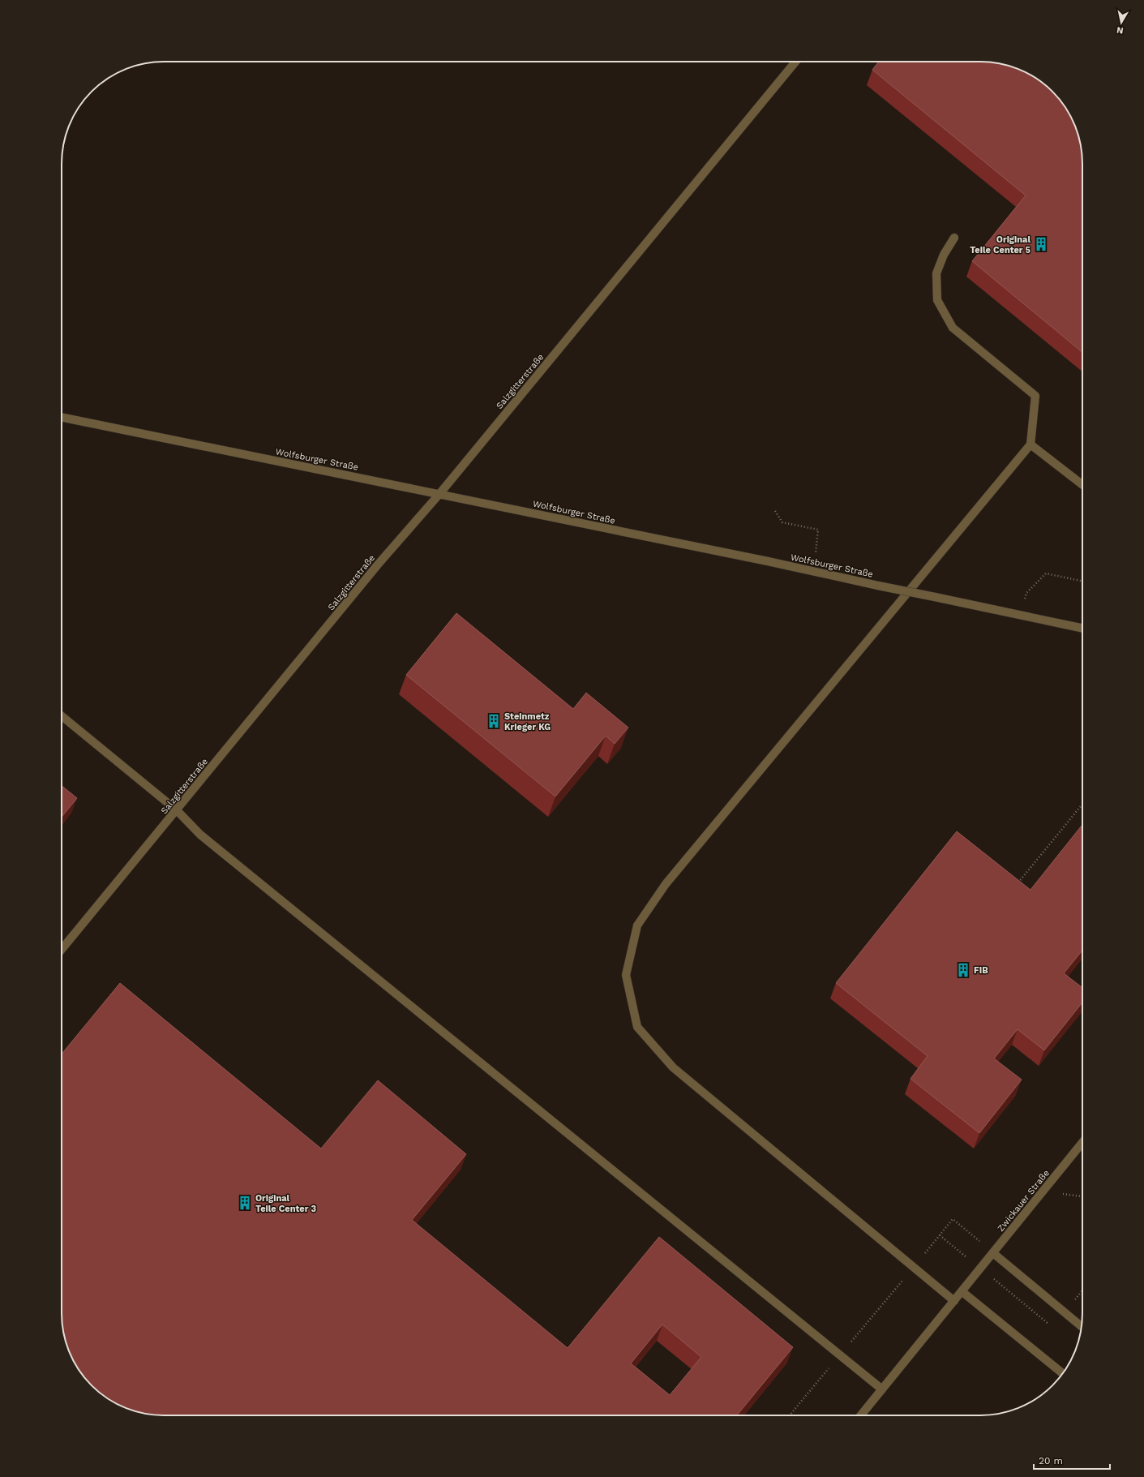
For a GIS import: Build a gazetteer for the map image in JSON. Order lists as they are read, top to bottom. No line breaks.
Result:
{"streets":{"street":["Salzgitterstraße","Wolfsburger Straße","Zwickauer Straße"]},"crossings":[["Salzgitterstraße","Wolfsburger Straße"]],"places":{"building":["Original Teile Center 5","Steinmetz Krieger KG","FIB","Original Teile Center 3"]},"scale_bar":"20 m","north":"bottom"}
